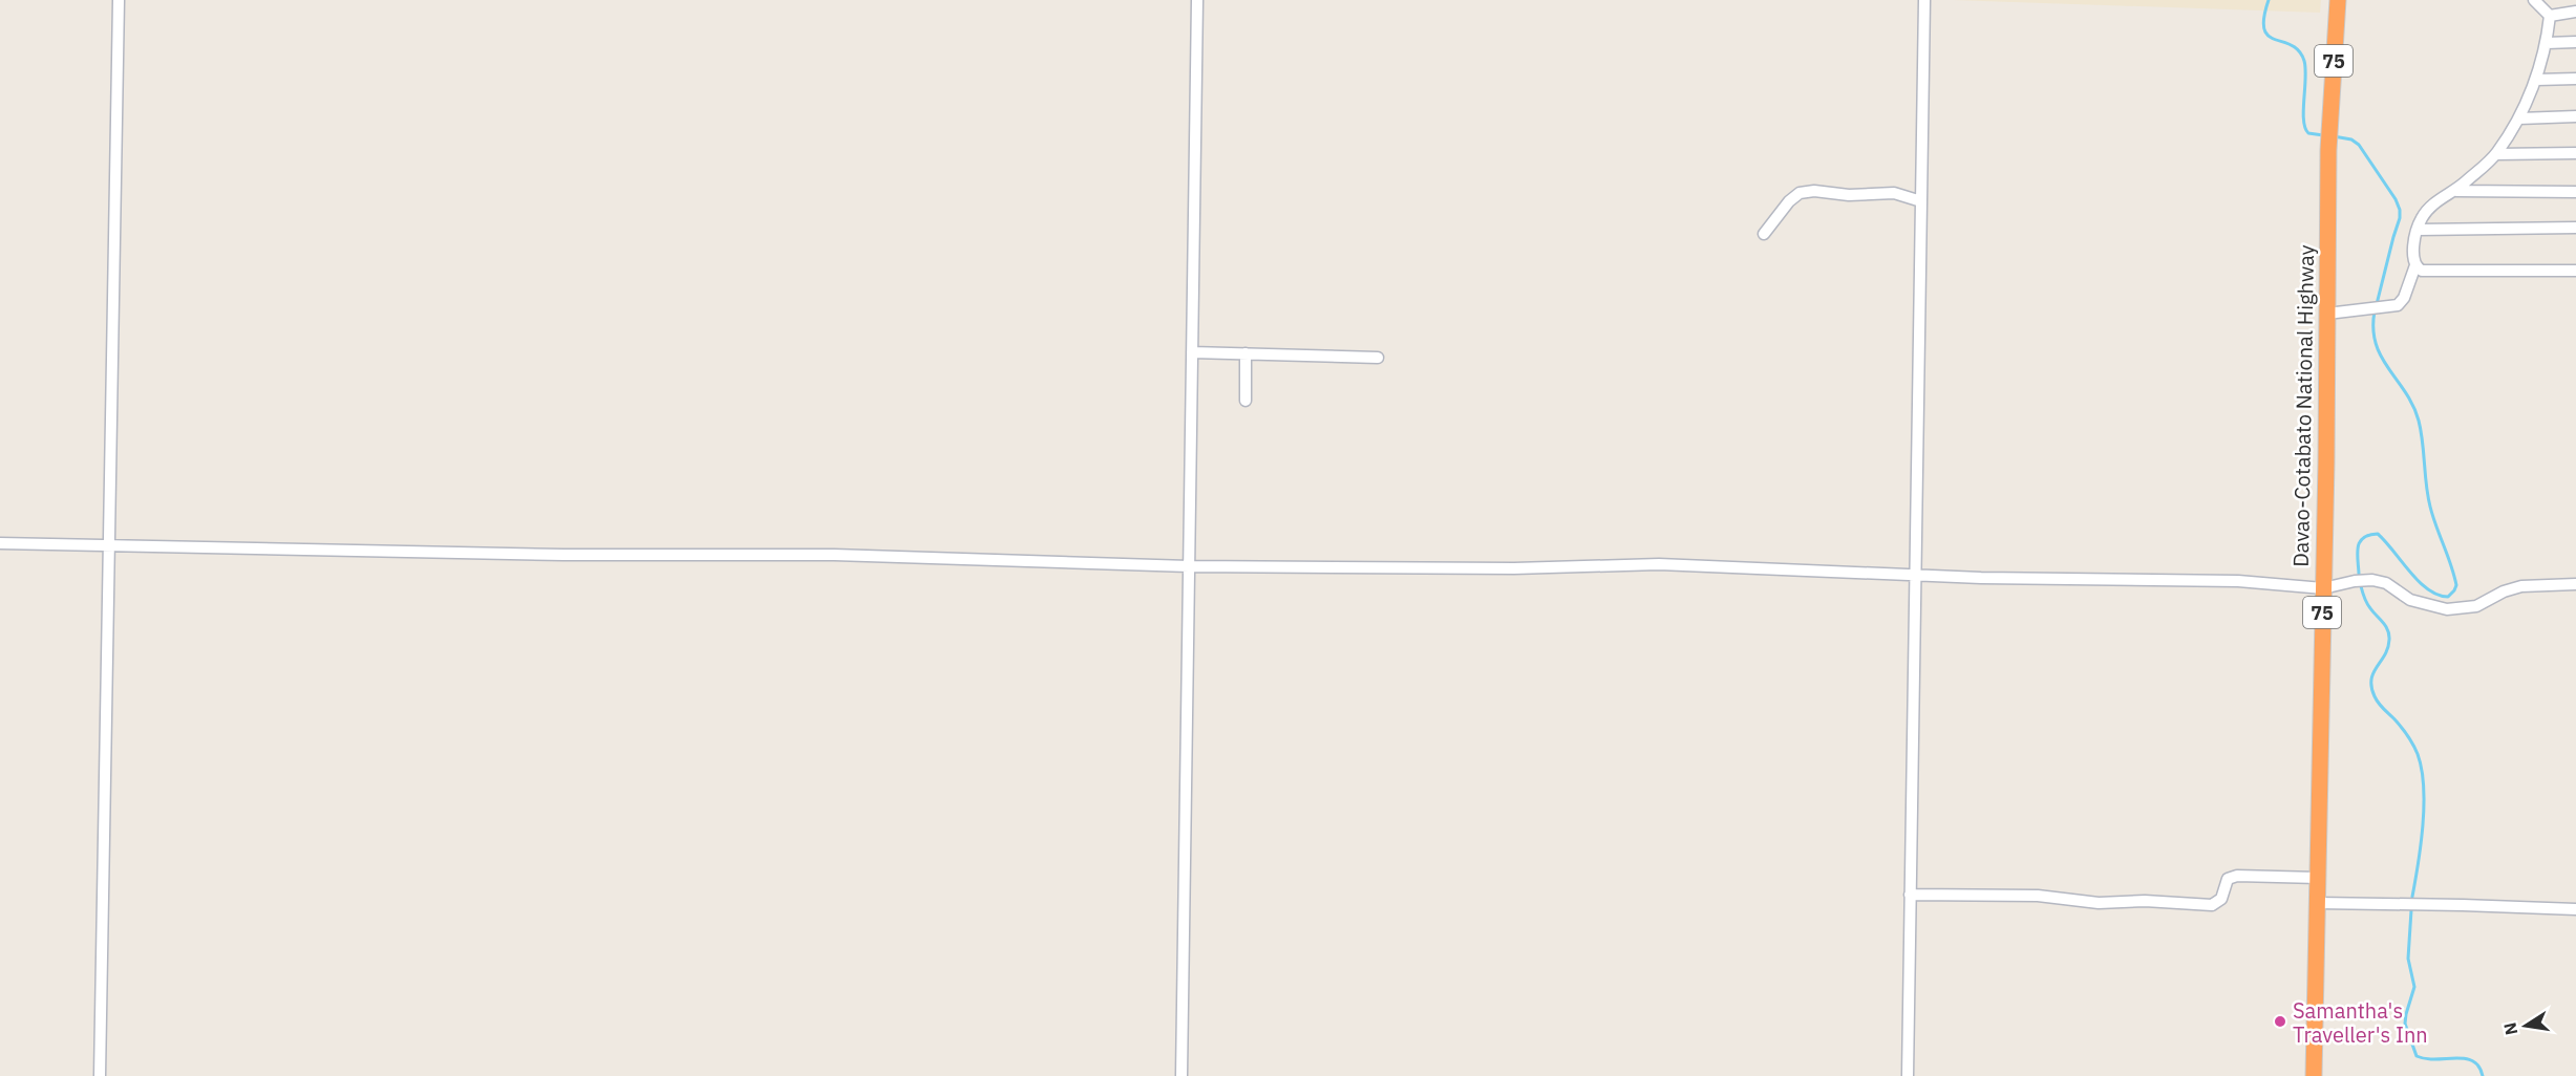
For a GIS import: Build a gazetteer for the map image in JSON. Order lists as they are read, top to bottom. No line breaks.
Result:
{"streets":{"highway":["75","Davao-Cotabato National Highway"]},"places":["Samantha's Traveller's Inn"],"north":"left"}
